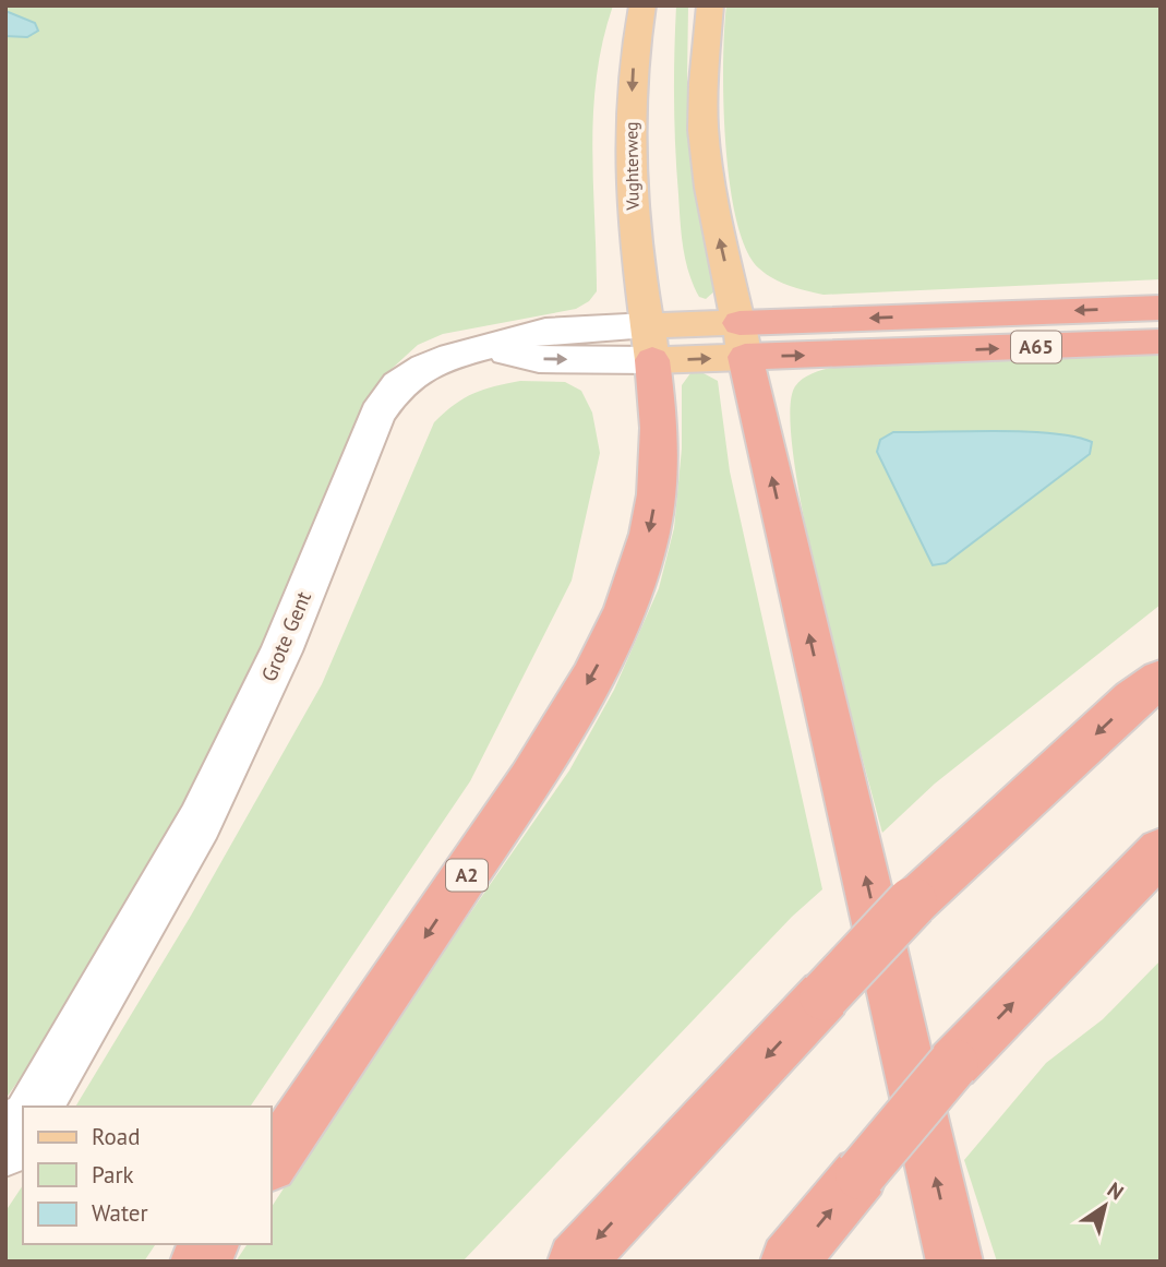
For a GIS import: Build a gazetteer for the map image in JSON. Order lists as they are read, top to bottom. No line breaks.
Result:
{"streets":{"highway":["A65","A2"],"main road":["Vughterweg"],"street":["Grote Gent"]},"crossings":[["Vughterweg","Grote Gent"],["Vughterweg","A2"],["Grote Gent","A2"]],"legend":["Road","Park","Water"],"north":"top right"}
